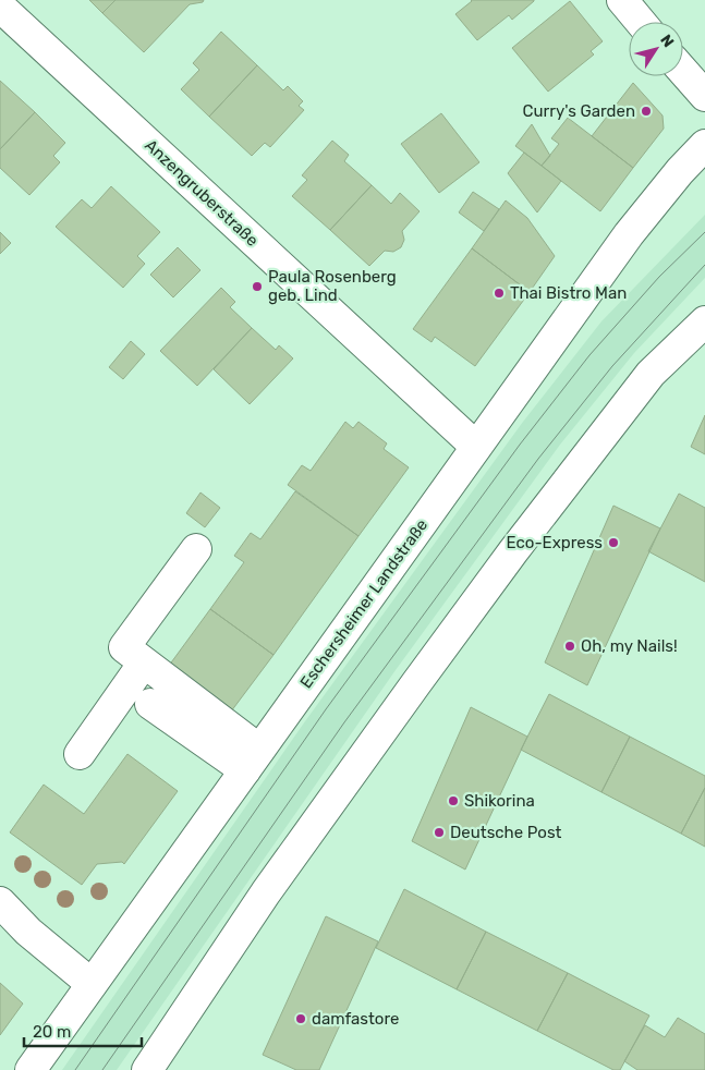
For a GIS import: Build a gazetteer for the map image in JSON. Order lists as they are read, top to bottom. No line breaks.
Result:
{"streets":{"main road":["Anzengruberstraße","Eschersheimer Landstraße"]},"crossings":[["Anzengruberstraße","Eschersheimer Landstraße"]],"places":["Curry's Garden","Paula Rosenberg geb. Lind","Thai Bistro Man","Eco-Express","Oh, my Nails!","Shikorina","Deutsche Post","damfastore"],"scale_bar":"20 m","north":"top right"}
